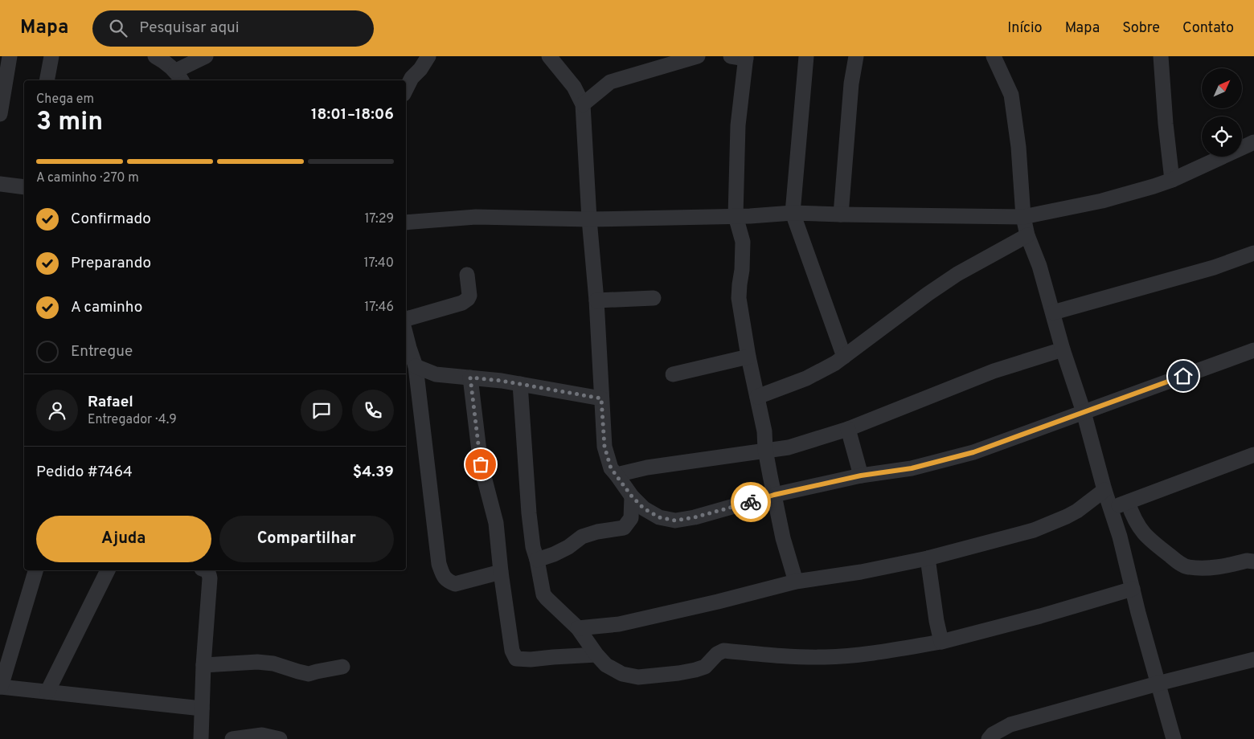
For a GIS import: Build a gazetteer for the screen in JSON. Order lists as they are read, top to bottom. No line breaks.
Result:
{"north":"top right","page":{"header":"Mapa","search":"Pesquisar aqui","nav":["Início","Mapa","Sobre","Contato"],"heading":["3 min","Chega em","18:01–18:06"],"panel":["Rafael","Entregador · 4.9","Pedido #7464","$4.39"],"bar":"A caminho · 270 m","list":[["Confirmado","17:29"],["Preparando","17:40"],["A caminho","17:46"],"Entregue"],"buttons":["Ajuda","Compartilhar"]}}
